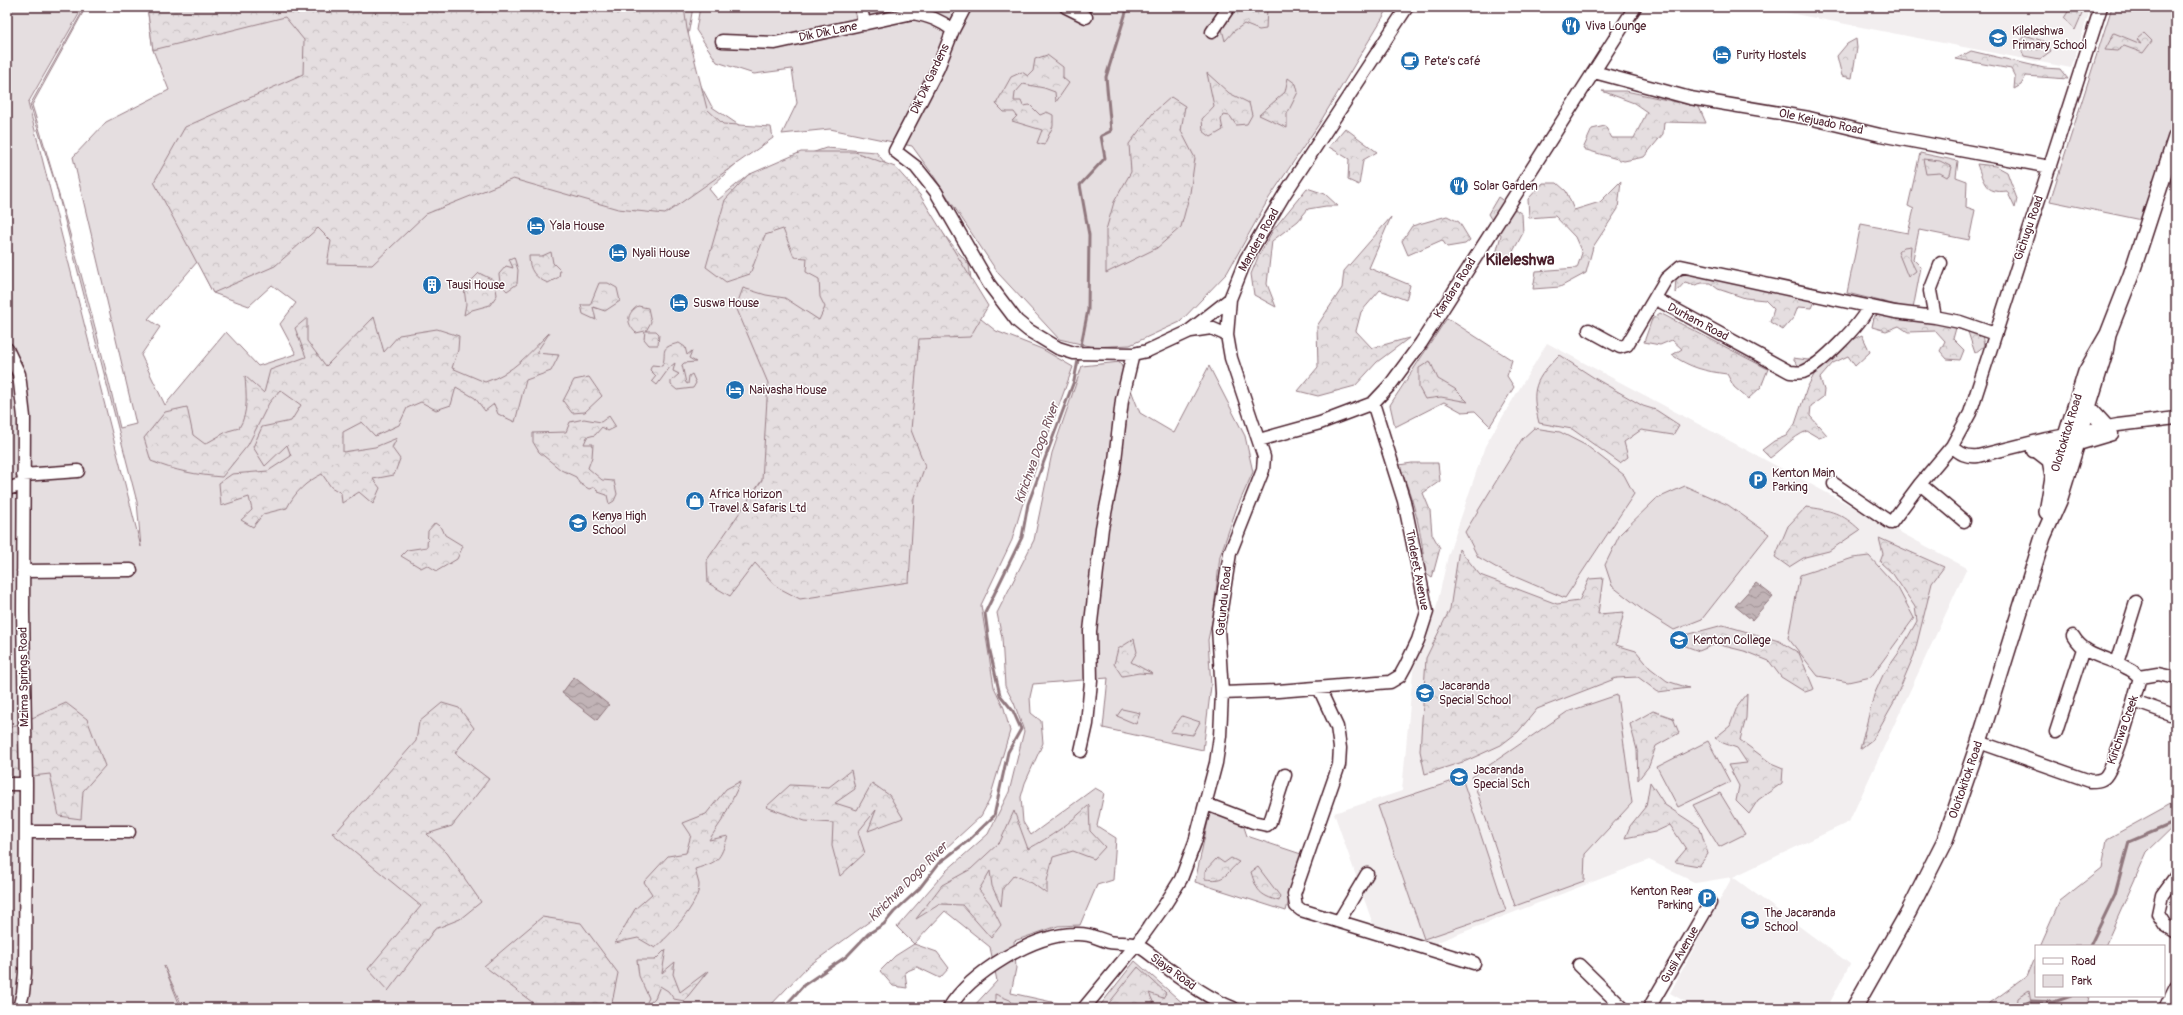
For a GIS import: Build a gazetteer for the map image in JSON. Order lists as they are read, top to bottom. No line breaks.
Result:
{"streets":{"main road":["Oloitokitok Road"],"street":["Dik Dik Lane","Dik Dik Gardens","Ole Kejuado Road","Gichugu Road","Mandera Road","Kandara Road","Durham Road","Tinderet Avenue","Gatundu Road","Mzima Springs Road","Kirichwa Creek","Gusii Avenue","Siaya Road"]},"crossings":[["Dik Dik Lane","Dik Dik Gardens"],["Ole Kejuado Road","Gichugu Road"],["Ole Kejuado Road","Kandara Road"],["Gichugu Road","Durham Road"],["Mandera Road","Gatundu Road"],["Kandara Road","Tinderet Avenue"],["Kandara Road","Gatundu Road"],["Oloitokitok Road","Kirichwa Creek"],["Tinderet Avenue","Gatundu Road"],["Gatundu Road","Siaya Road"]],"districts":["Kileleshwa"],"water":["Kirichwa Dogo River"],"places":{"restaurant":["Viva Lounge","Solar Garden"],"school or university":["Kileleshwa Primary School","Kenya High School","Kenton College","Jacaranda Special School","Jacaranda Special Sch","The Jacaranda School"],"hotel":["Purity Hostels","Yala House","Nyali House","Suswa House","Naivasha House"],"cafe":["Pete’s café"],"building":["Tausi House"],"parking":["Kenton Main Parking","Kenton Rear Parking"],"shop":["Africa Horizon Travel & Safaris Ltd"]},"legend":["Road","Park"]}
